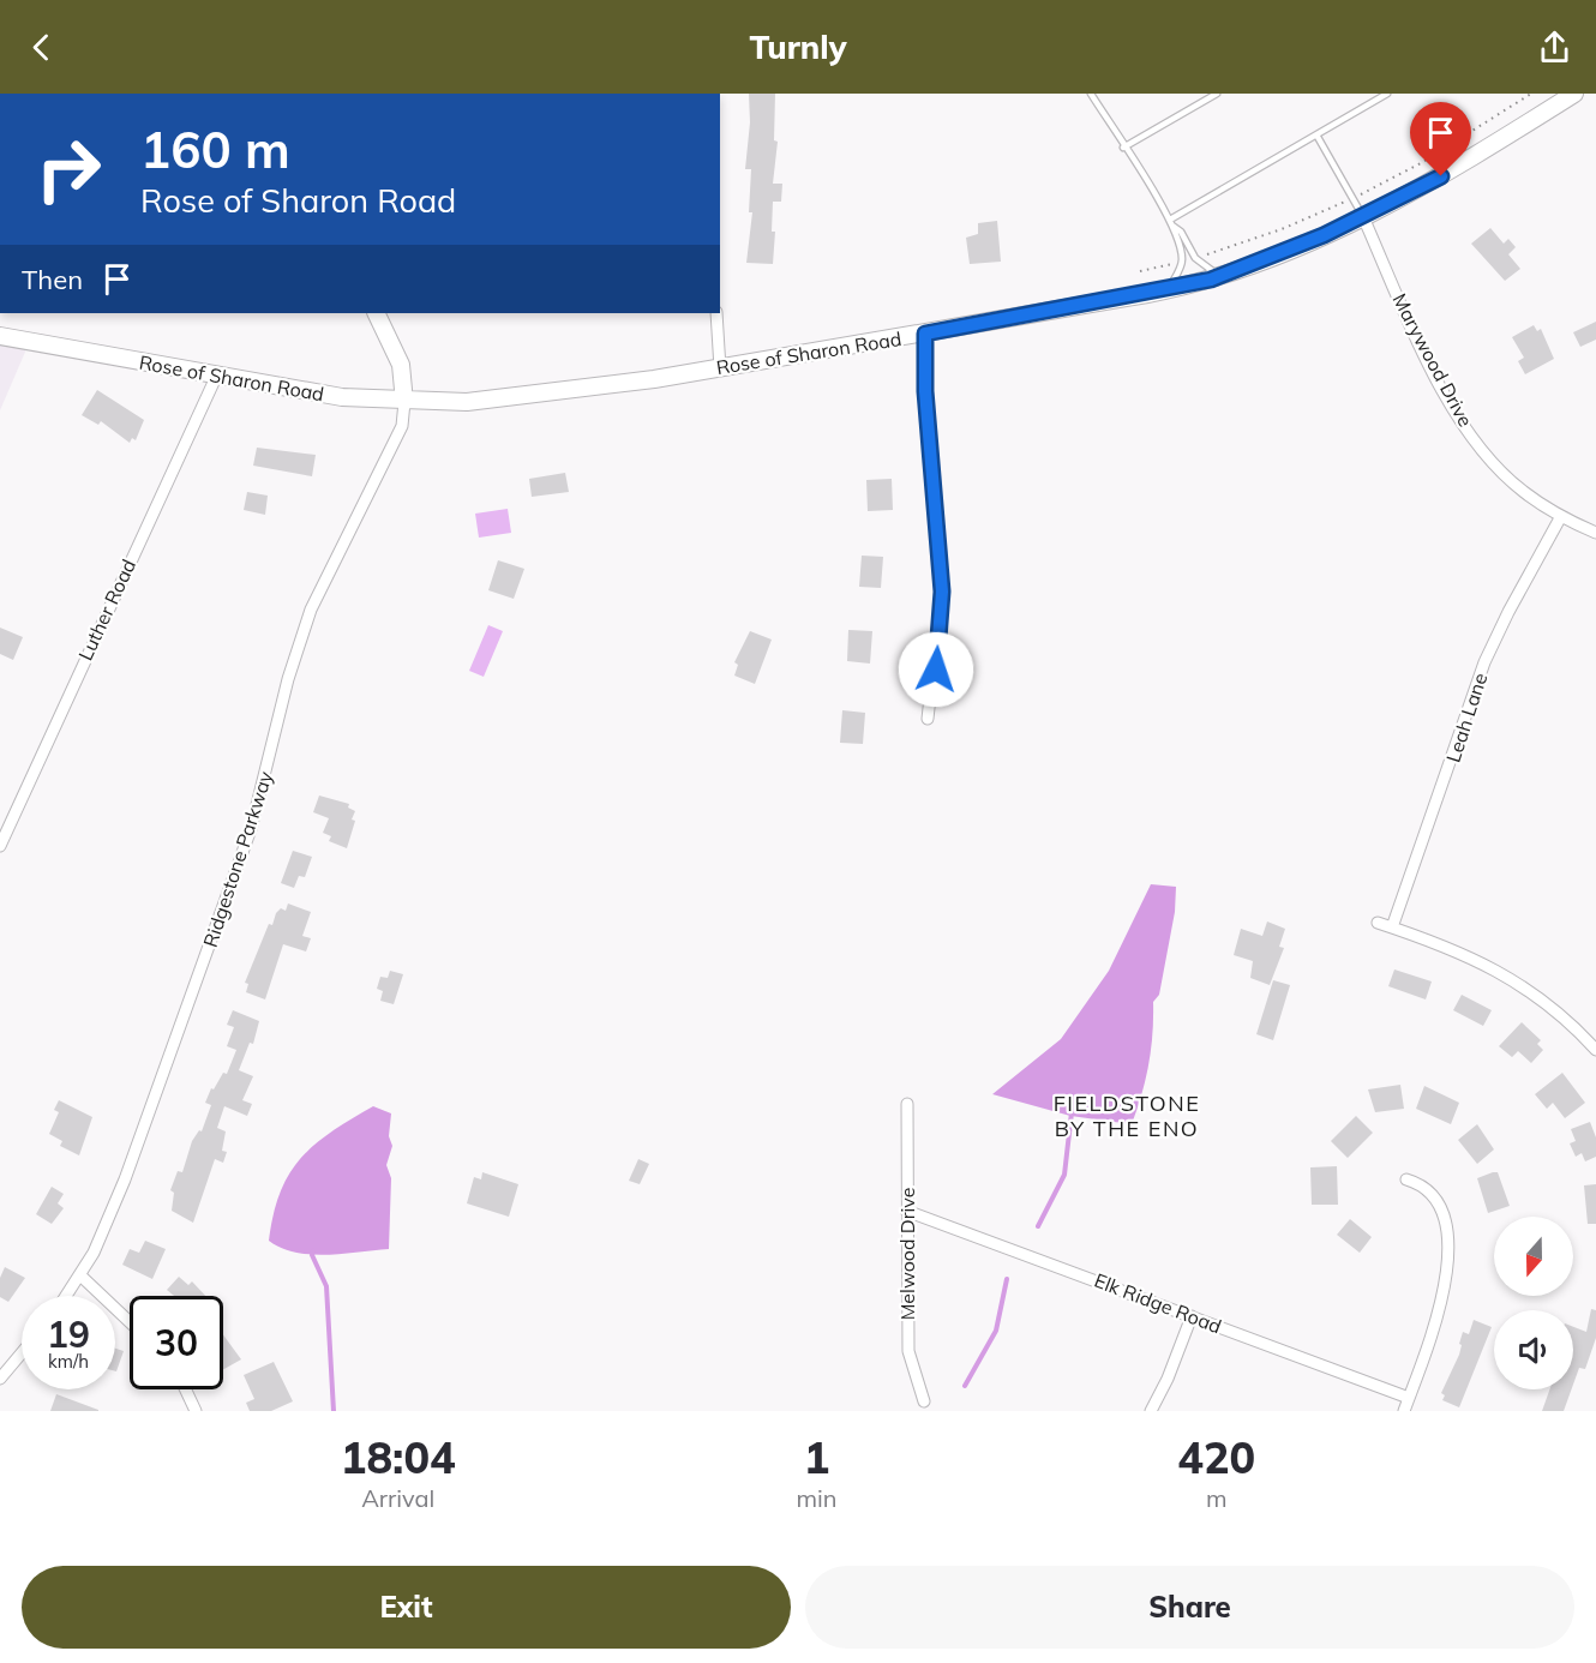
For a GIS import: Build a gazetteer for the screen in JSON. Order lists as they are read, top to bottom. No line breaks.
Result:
{"streets":{"street":["Rose of Sharon Road","Marywood Drive","Luther Road","Leah Lane","Ridgestone Parkway","Melwood Drive","Elk Ridge Road"]},"crossings":[["Rose of Sharon Road","Marywood Drive"],["Rose of Sharon Road","Luther Road"],["Rose of Sharon Road","Ridgestone Parkway"],["Marywood Drive","Leah Lane"],["Melwood Drive","Elk Ridge Road"]],"districts":["FIELDSTONE BY THE ENO"],"north":"bottom","page":{"header":"Turnly","turn":["160 m","Rose of Sharon Road"],"then":"Then","speed":"19 km/h","limit":"30","eta":["18:04","Arrival","1","min","420","m"],"buttons":["Exit","Share"]}}
